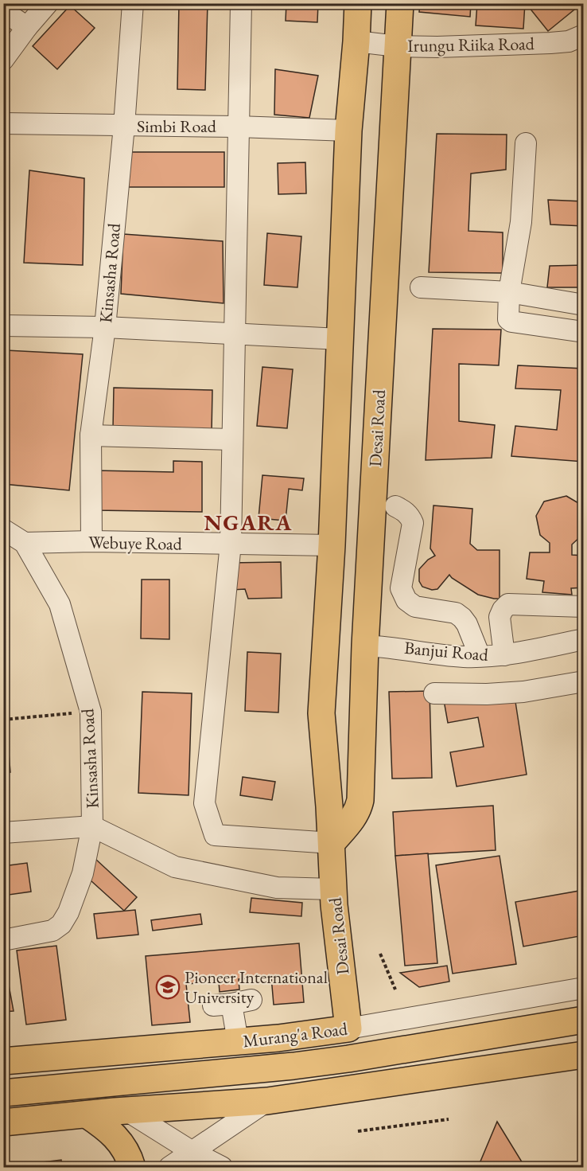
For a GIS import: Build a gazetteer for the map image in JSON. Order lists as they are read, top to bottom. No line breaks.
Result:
{"streets":{"main road":["Desai Road","Murang'a Road"],"street":["Irungu Riika Road","Simbi Road","Kinsasha Road","Webuye Road","Banjui Road"]},"crossings":[["Irungu Riika Road","Desai Road"],["Simbi Road","Kinsasha Road"],["Simbi Road","Desai Road"],["Kinsasha Road","Webuye Road"],["Desai Road","Webuye Road"],["Desai Road","Banjui Road"],["Desai Road","Murang'a Road"]],"districts":["NGARA"],"places":{"school or university":["Pioneer International University"]}}
